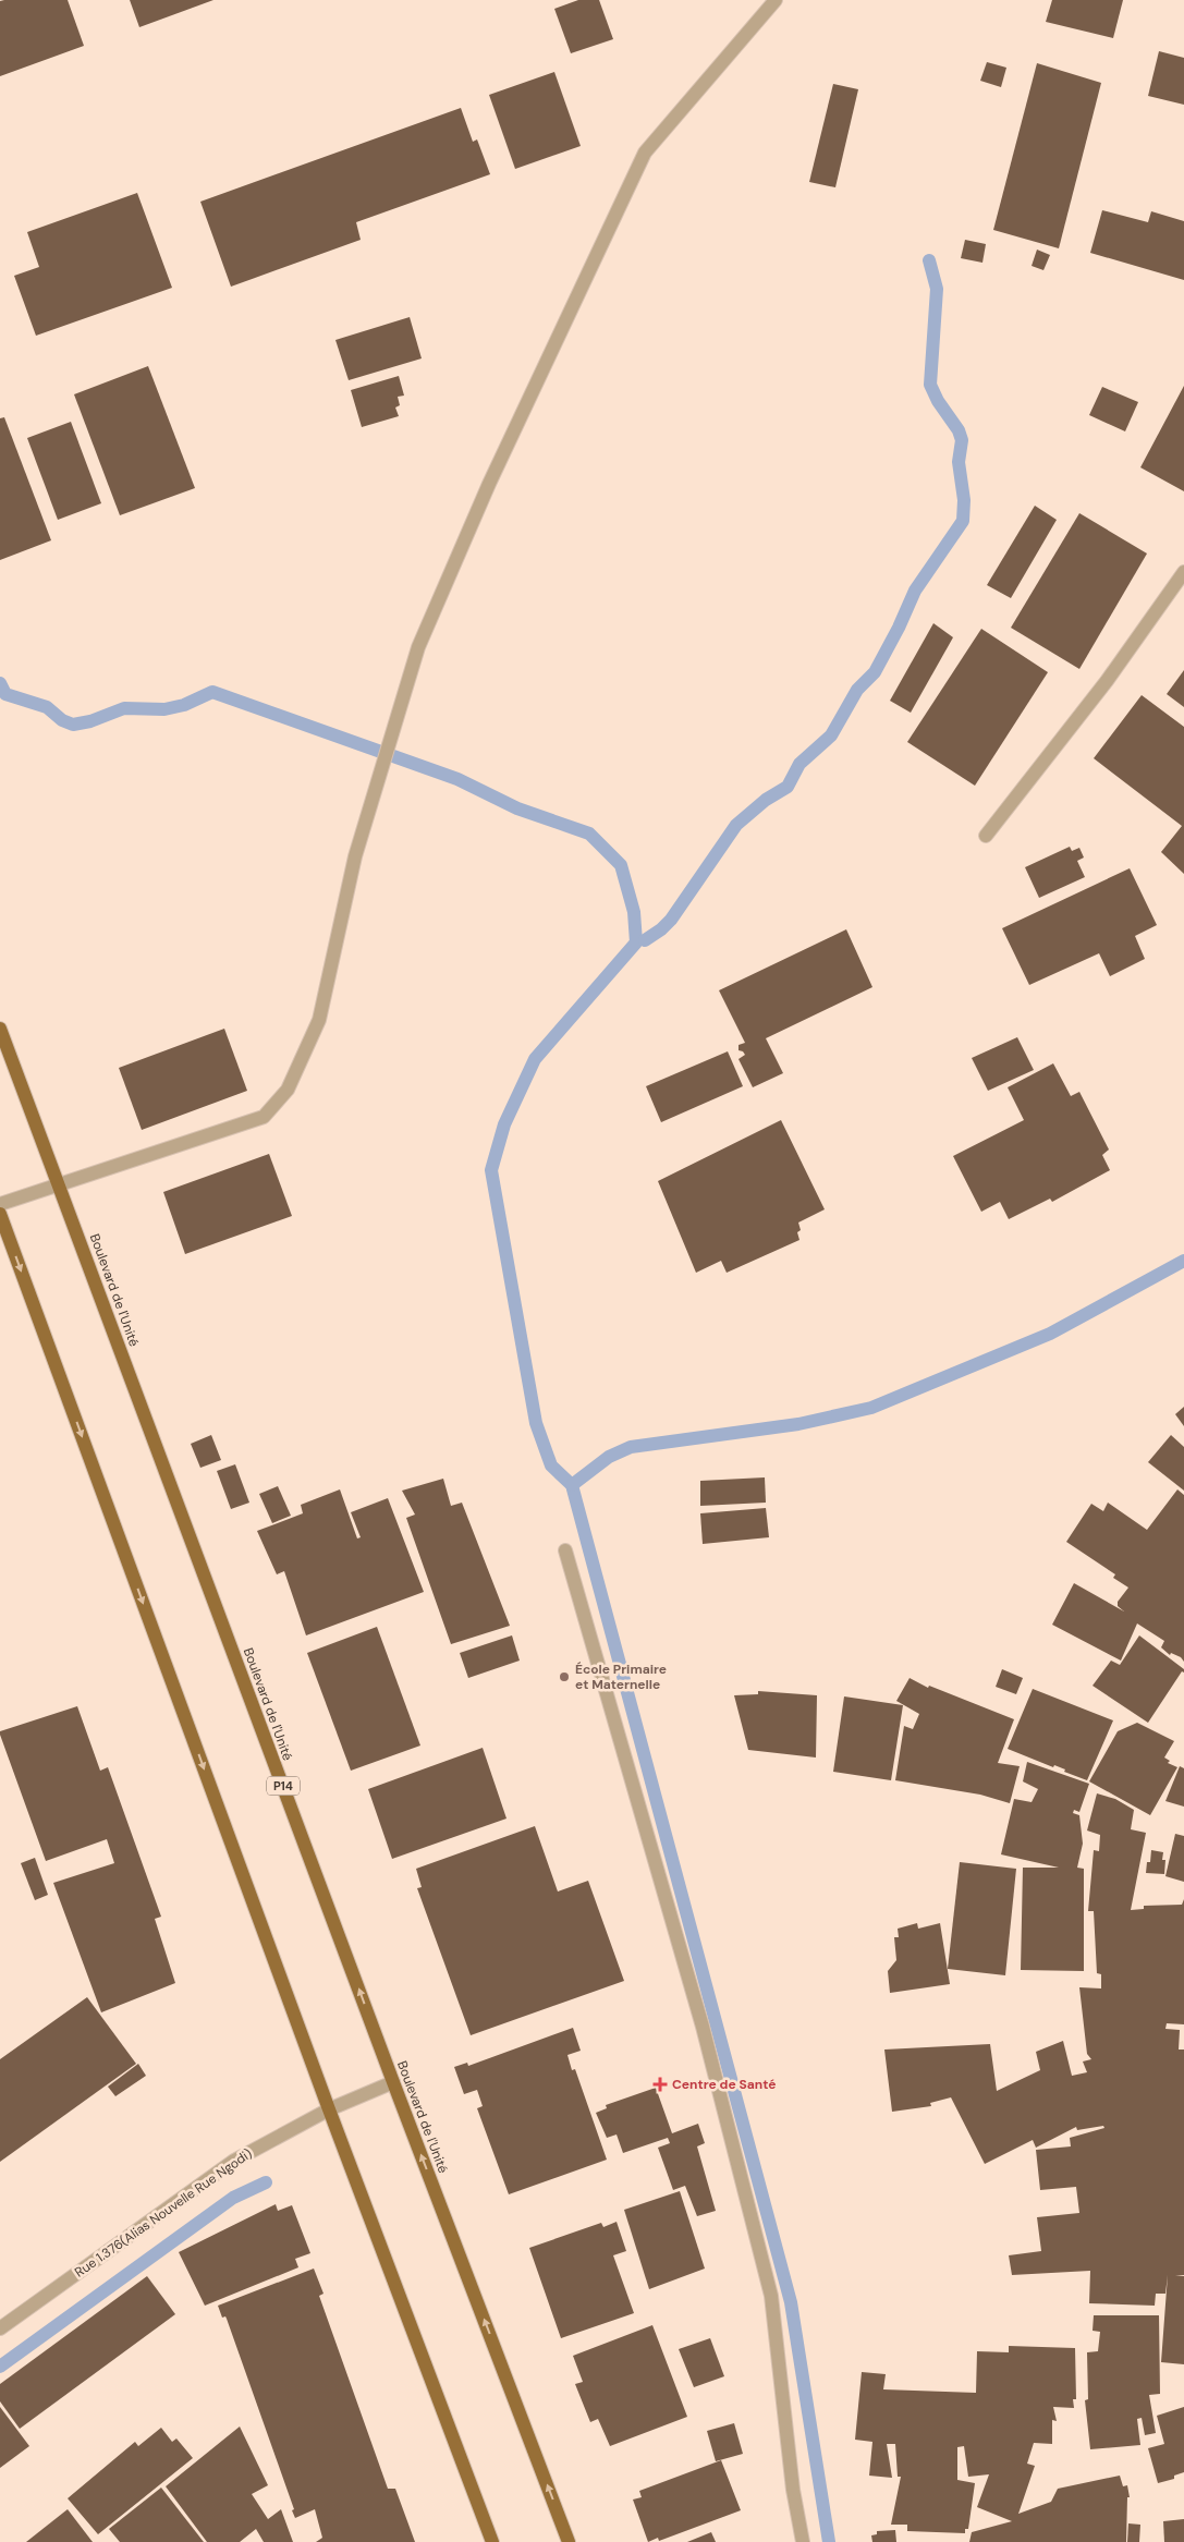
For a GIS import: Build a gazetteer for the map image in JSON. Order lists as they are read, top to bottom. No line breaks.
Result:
{"streets":{"main road":["Boulevard de l'Unité","P14"],"street":["Rue 1.376(Alias Nouvelle Rue Ngodi)"]},"crossings":[["Boulevard de l'Unité","Rue 1.376(Alias Nouvelle Rue Ngodi)"]],"places":{"other":["École Primaire et Maternelle"],"health":["Centre de Santé"]}}
